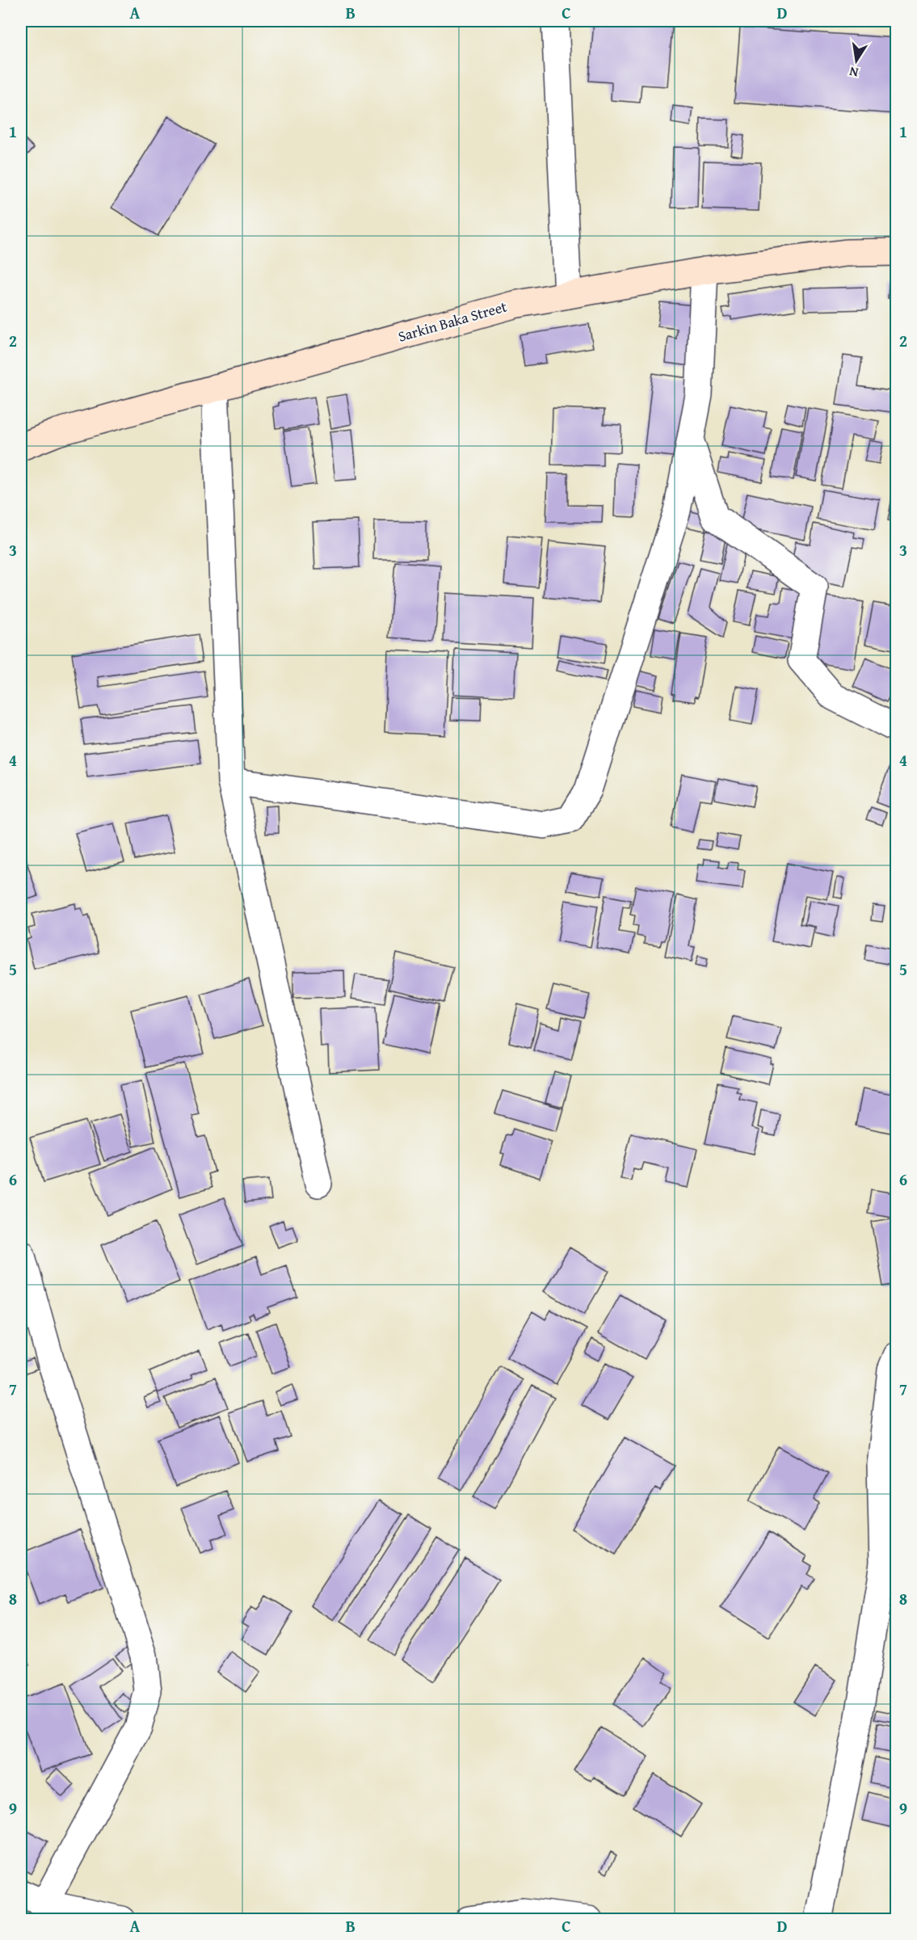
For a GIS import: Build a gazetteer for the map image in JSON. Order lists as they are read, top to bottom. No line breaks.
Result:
{"streets":{"street":["Sarkin Baka Street"]},"north":"bottom","grid":{"columns":["A","B","C","D"],"rows":["1","2","3","4","5","6","7","8","9"]}}
